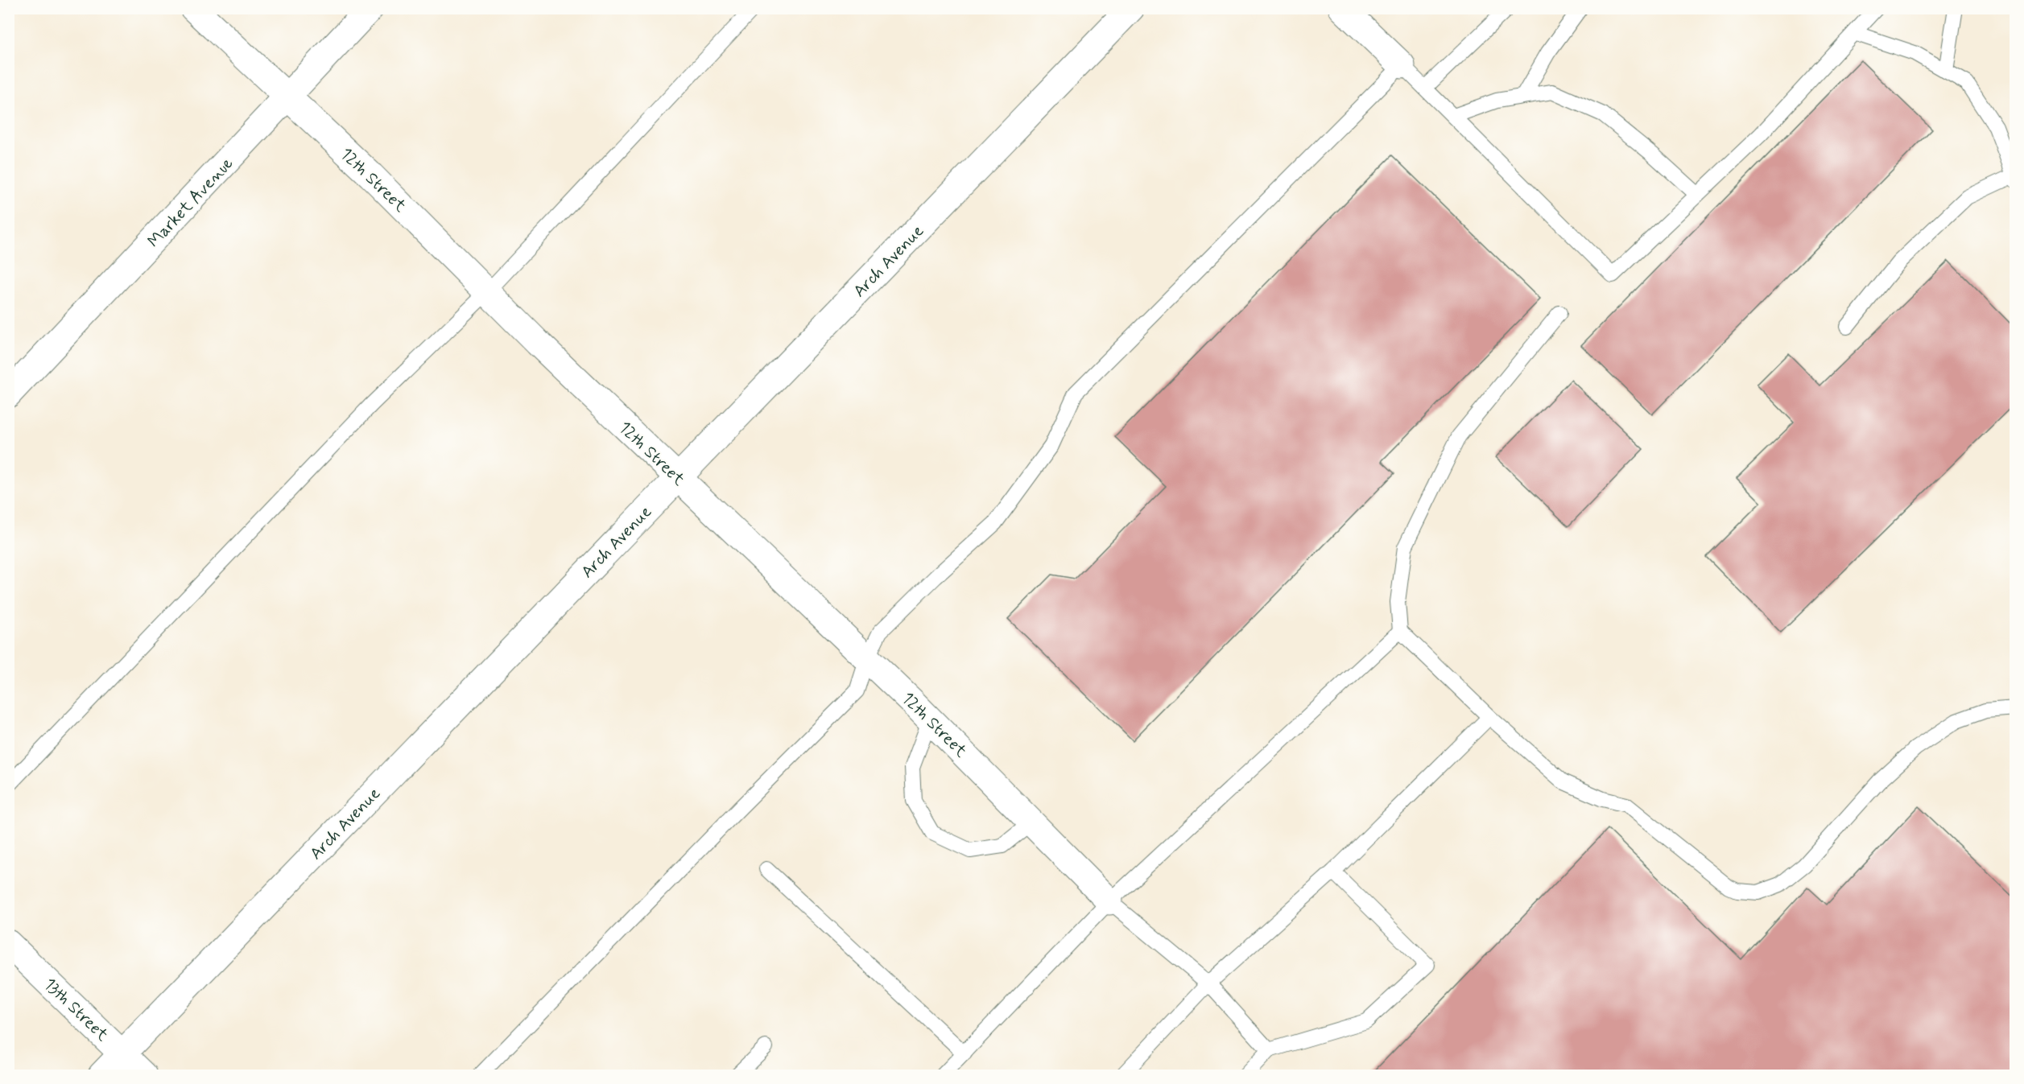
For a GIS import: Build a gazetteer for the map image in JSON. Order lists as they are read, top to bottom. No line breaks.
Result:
{"streets":{"street":["12th Street","Market Avenue","Arch Avenue","13th Street"]},"crossings":[["12th Street","Market Avenue"],["12th Street","Arch Avenue"],["Arch Avenue","13th Street"]]}
